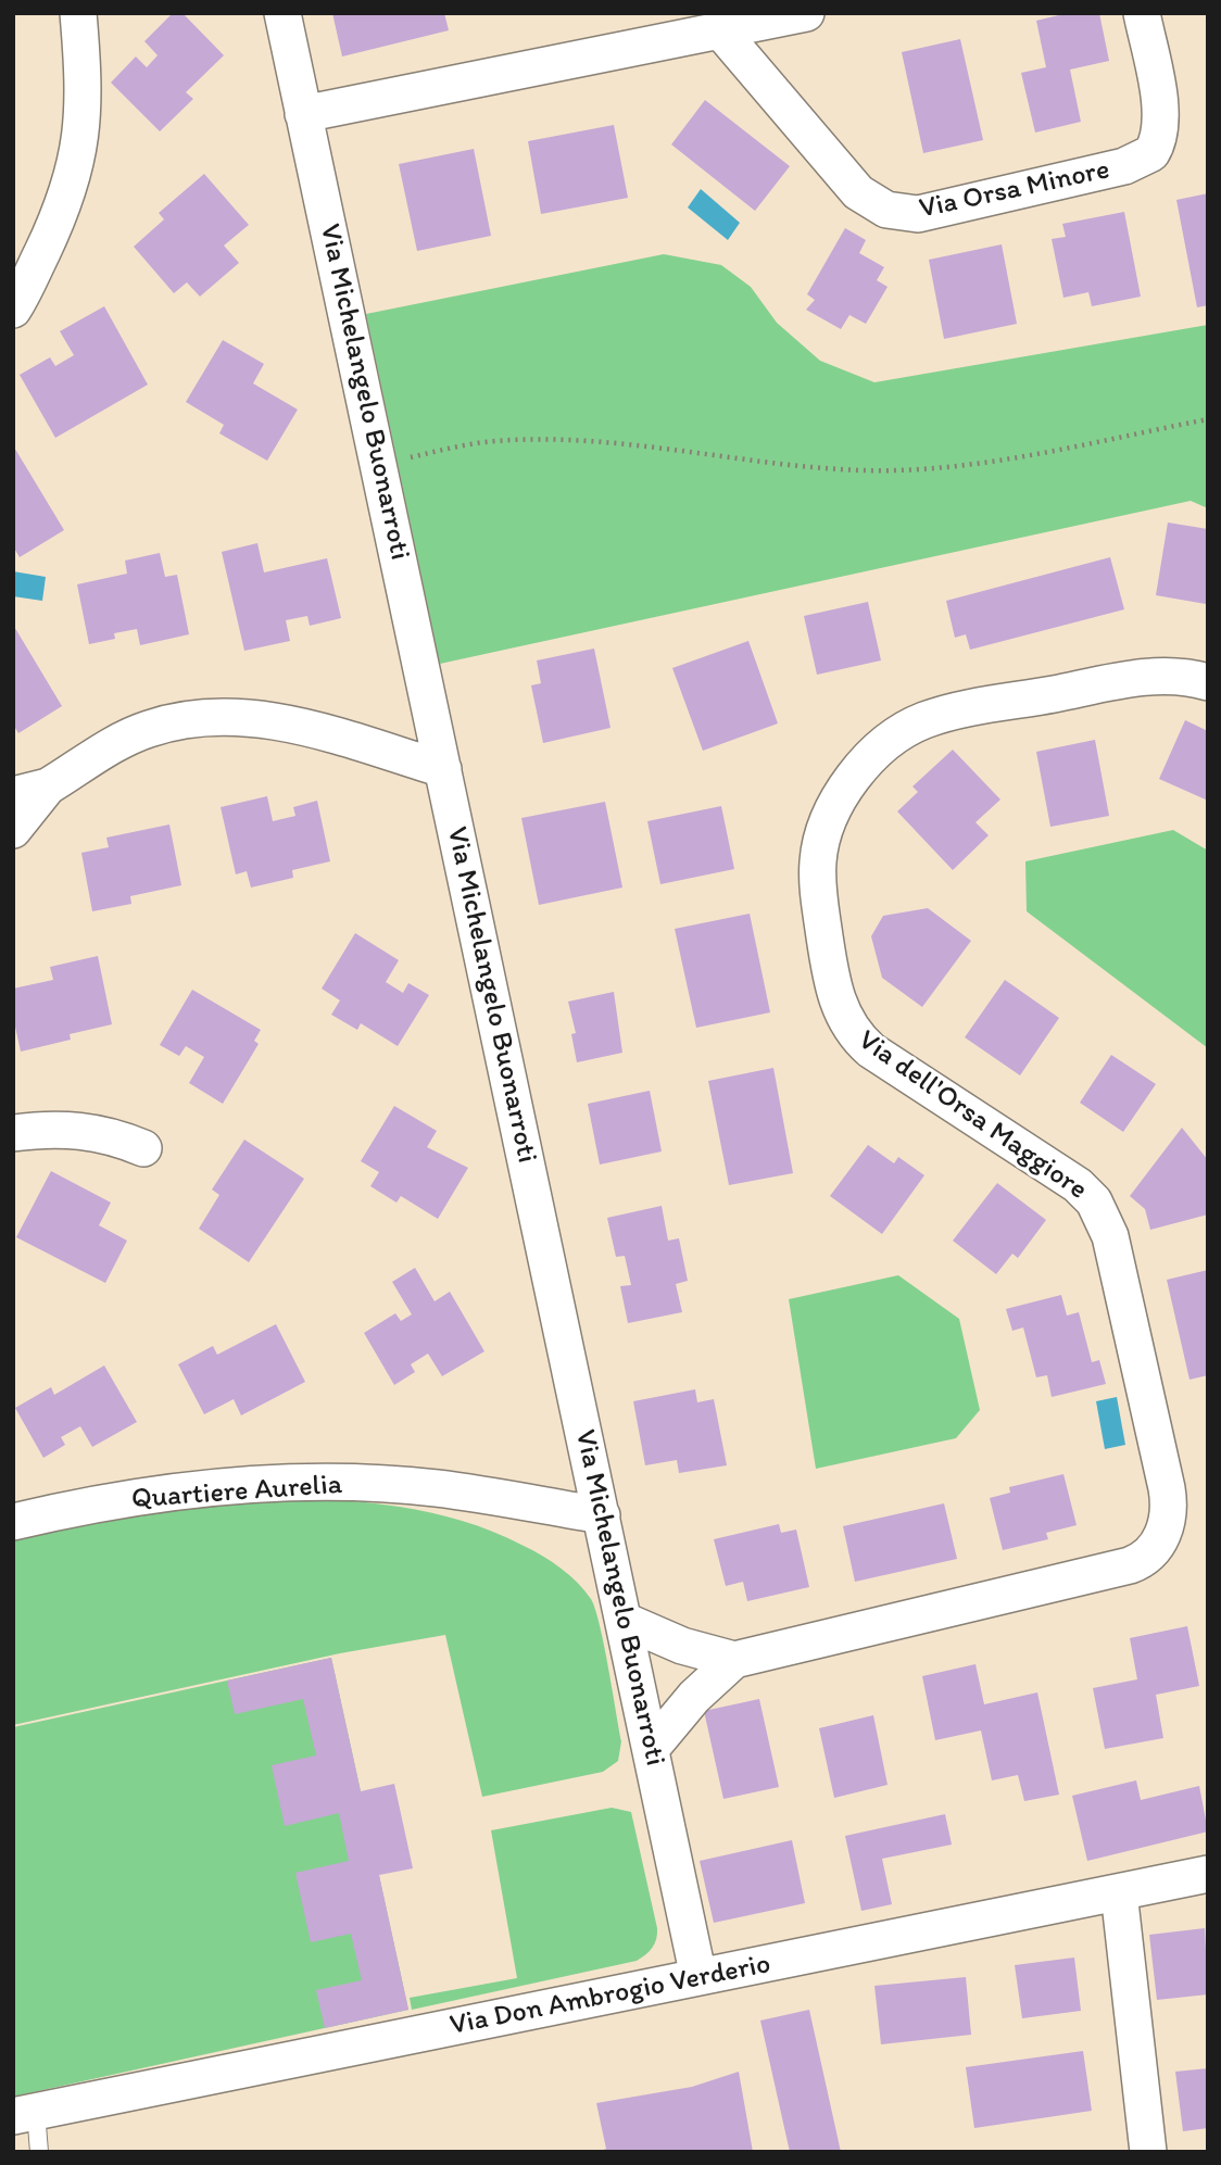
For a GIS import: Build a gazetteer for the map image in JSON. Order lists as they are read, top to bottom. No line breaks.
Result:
{"streets":{"street":["Via Orsa Minore","Via Michelangelo Buonarroti","Via dell'Orsa Maggiore","Quartiere Aurelia","Via Don Ambrogio Verderio"]},"crossings":[["Via Michelangelo Buonarroti","Via dell'Orsa Maggiore"],["Via Michelangelo Buonarroti","Quartiere Aurelia"],["Via Michelangelo Buonarroti","Via Don Ambrogio Verderio"]]}
